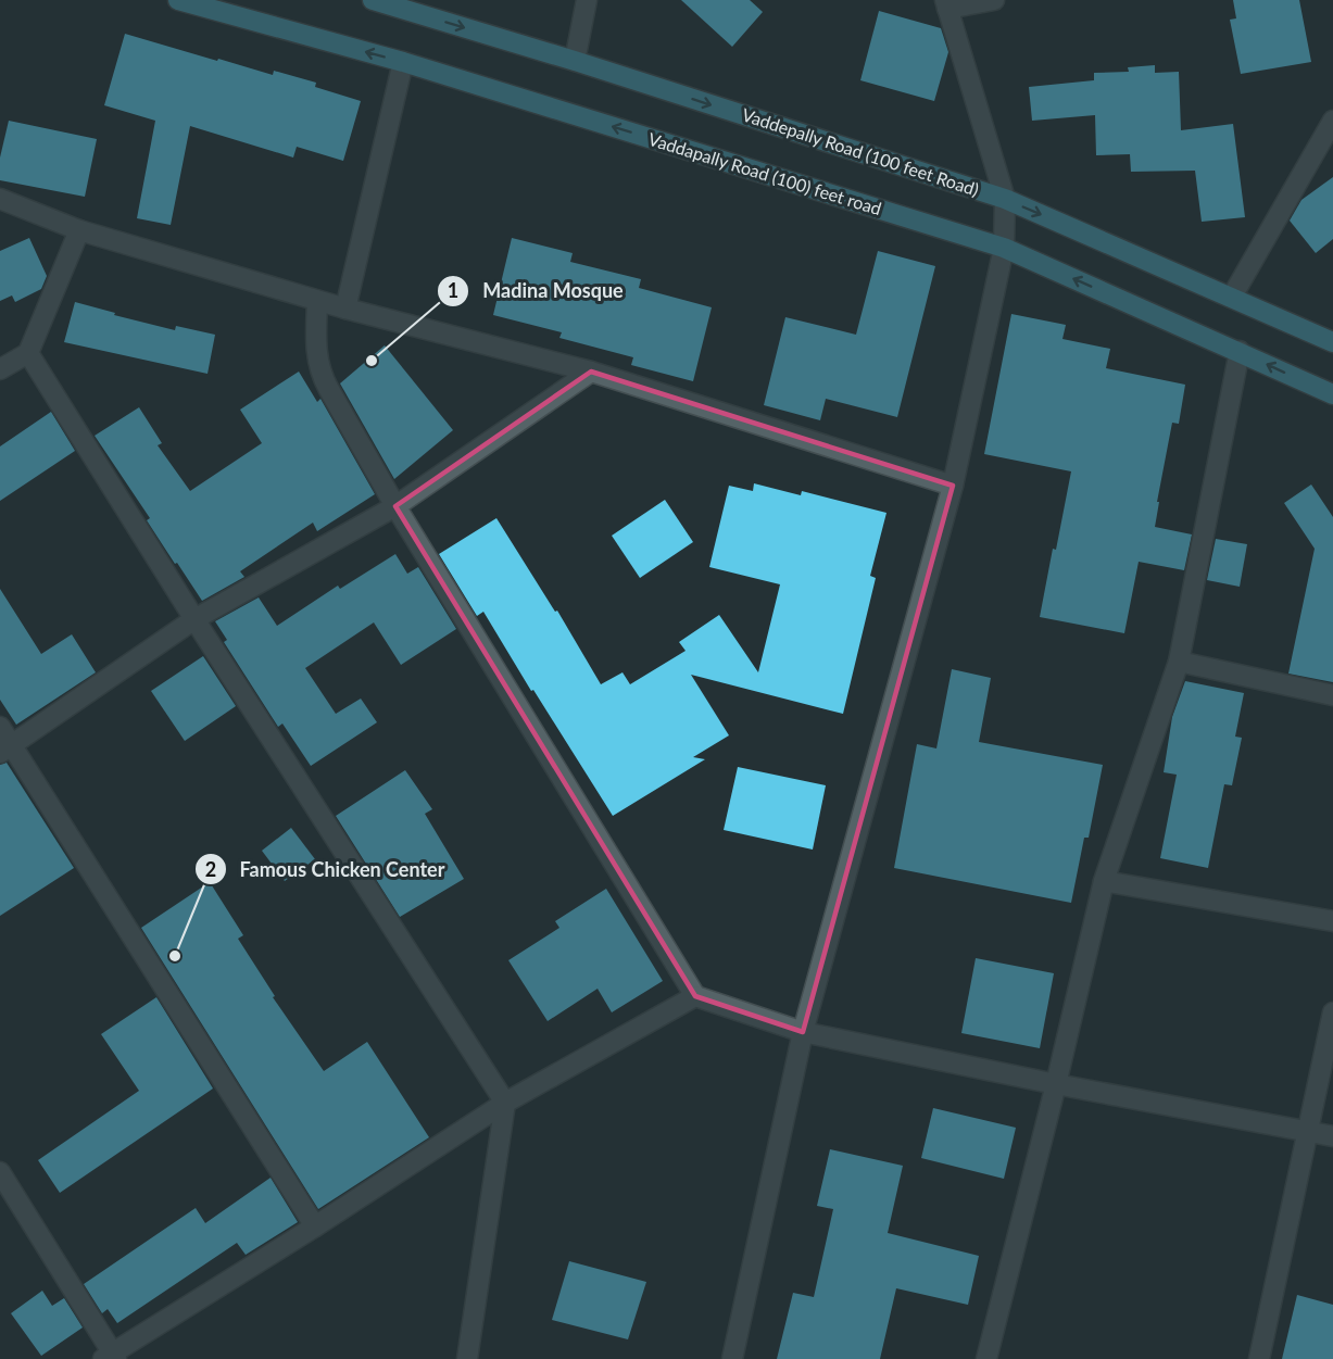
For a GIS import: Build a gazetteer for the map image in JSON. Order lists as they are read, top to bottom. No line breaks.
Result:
{"streets":{"main road":["Vaddepally Road (100 feet Road)","Vaddapally Road (100) feet road"]},"one_way":["Vaddepally Road (100 feet Road)","Vaddapally Road (100) feet road"],"places":["Madina Mosque","Famous Chicken Center"]}
